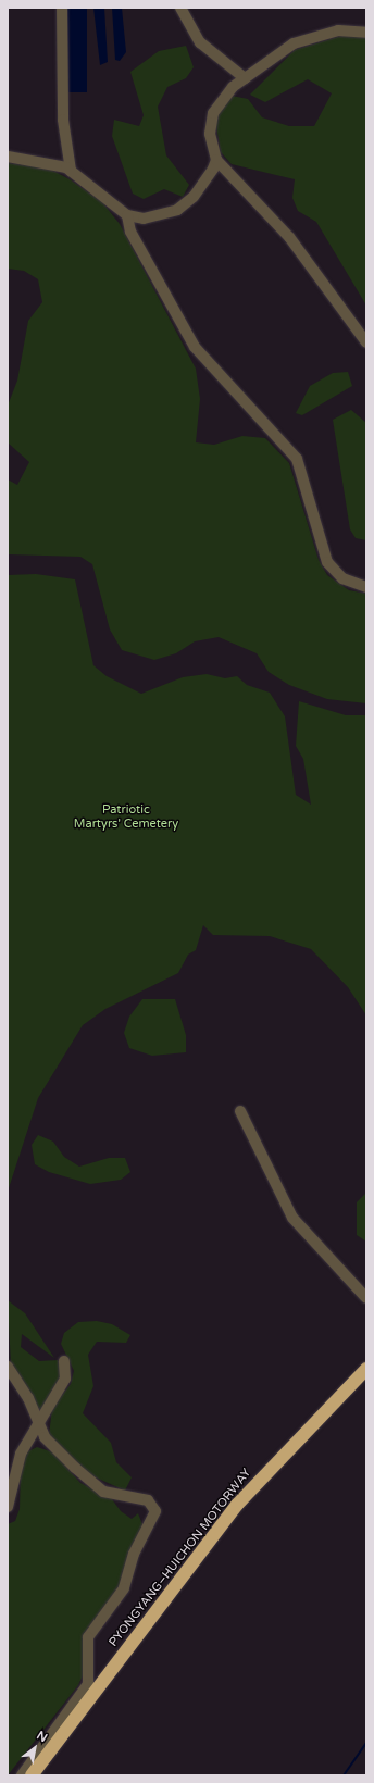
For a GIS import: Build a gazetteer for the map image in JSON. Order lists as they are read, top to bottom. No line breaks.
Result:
{"streets":{"highway":["PYONGYANG–HUICHON MOTORWAY"]},"parks":["Patriotic Martyrs' Cemetery"],"north":"top right"}
